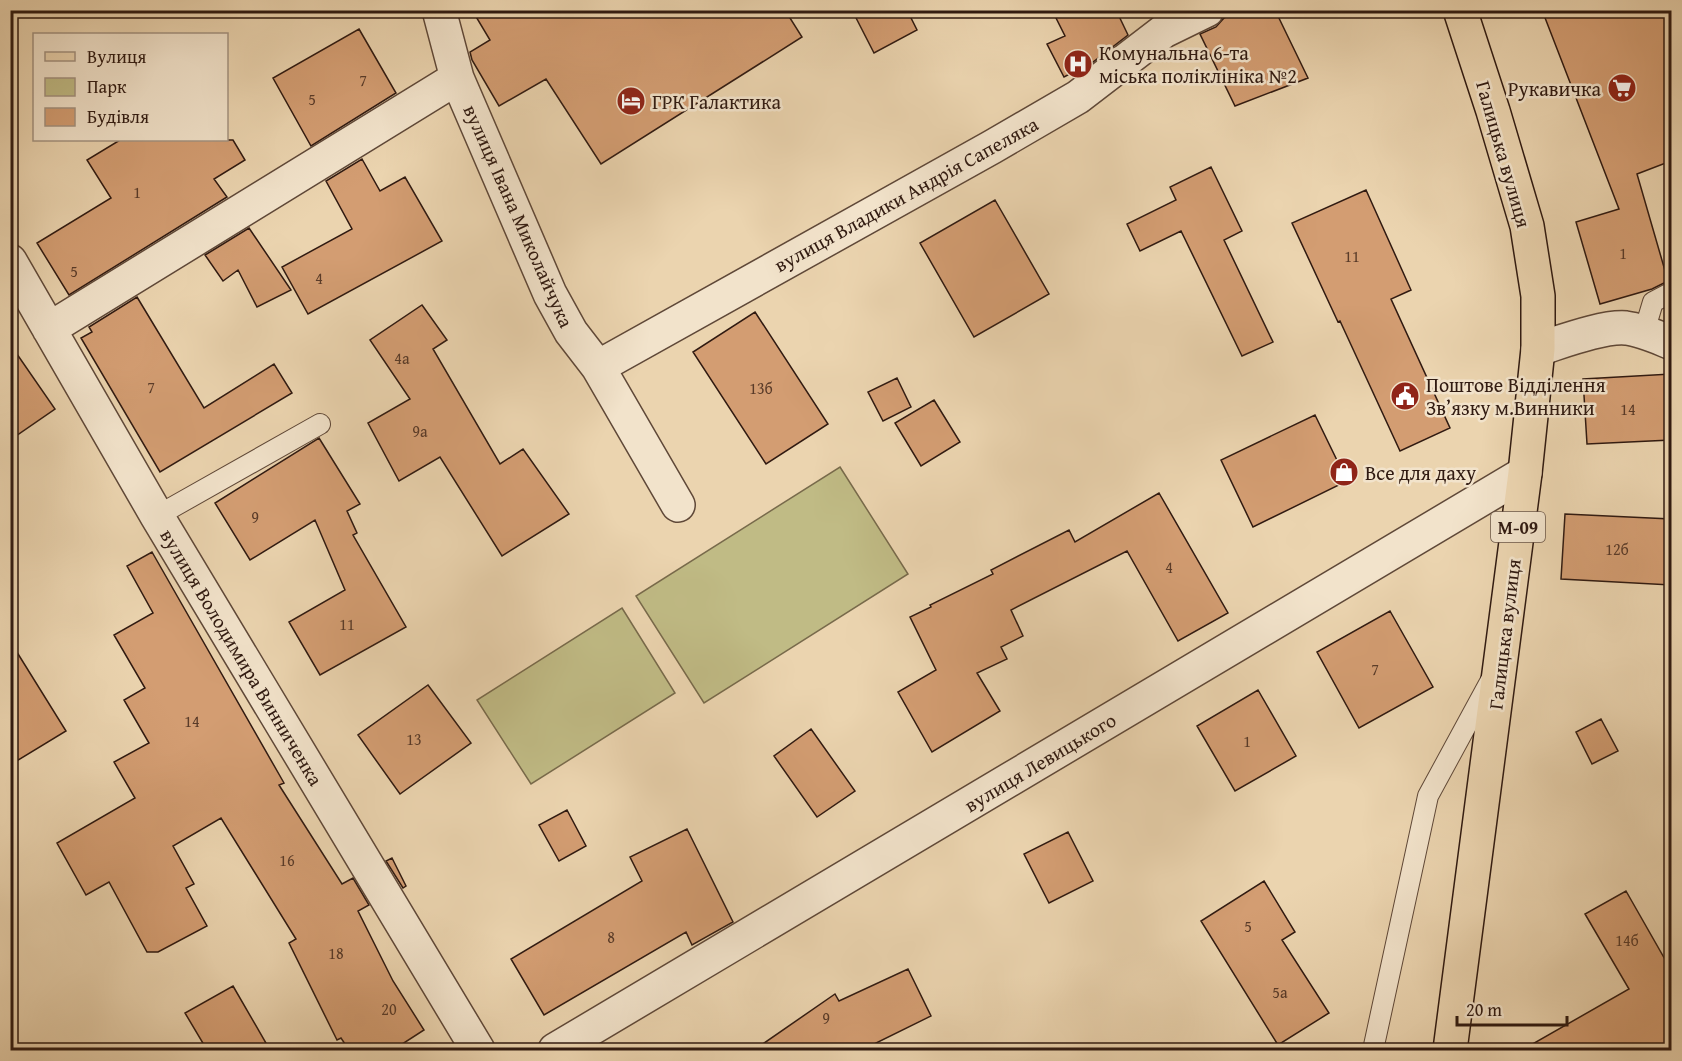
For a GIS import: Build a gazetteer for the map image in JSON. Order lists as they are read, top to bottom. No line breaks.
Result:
{"streets":{"main road":["Галицька вулиця","М-09"],"street":["вулиця Владики Андрія Сапеляка","вулиця Івана Миколайчука","вулиця Володимира Винниченка","вулиця Левицького"]},"crossings":[["Галицька вулиця","вулиця Левицького"],["вулиця Владики Андрія Сапеляка","вулиця Івана Миколайчука"],["вулиця Івана Миколайчука","вулиця Володимира Винниченка"]],"places":{"hospital":["Комунальна 6-та міська поліклініка №2"],"supermarket":["Рукавичка"],"hotel":["ГРК Галактика"],"public building":["Поштове Відділення Зв’язку м.Винники"],"shop":["Все для даху"]},"house_numbers":["7","5","1","1","11","5","4","4а","7","13б","14","9а","9","12б","4","11","7","14","13","1","16","5","8","14б","18","5а","20","9"],"legend":["Вулиця","Парк","Будівля"],"scale_bar":"20 m"}
